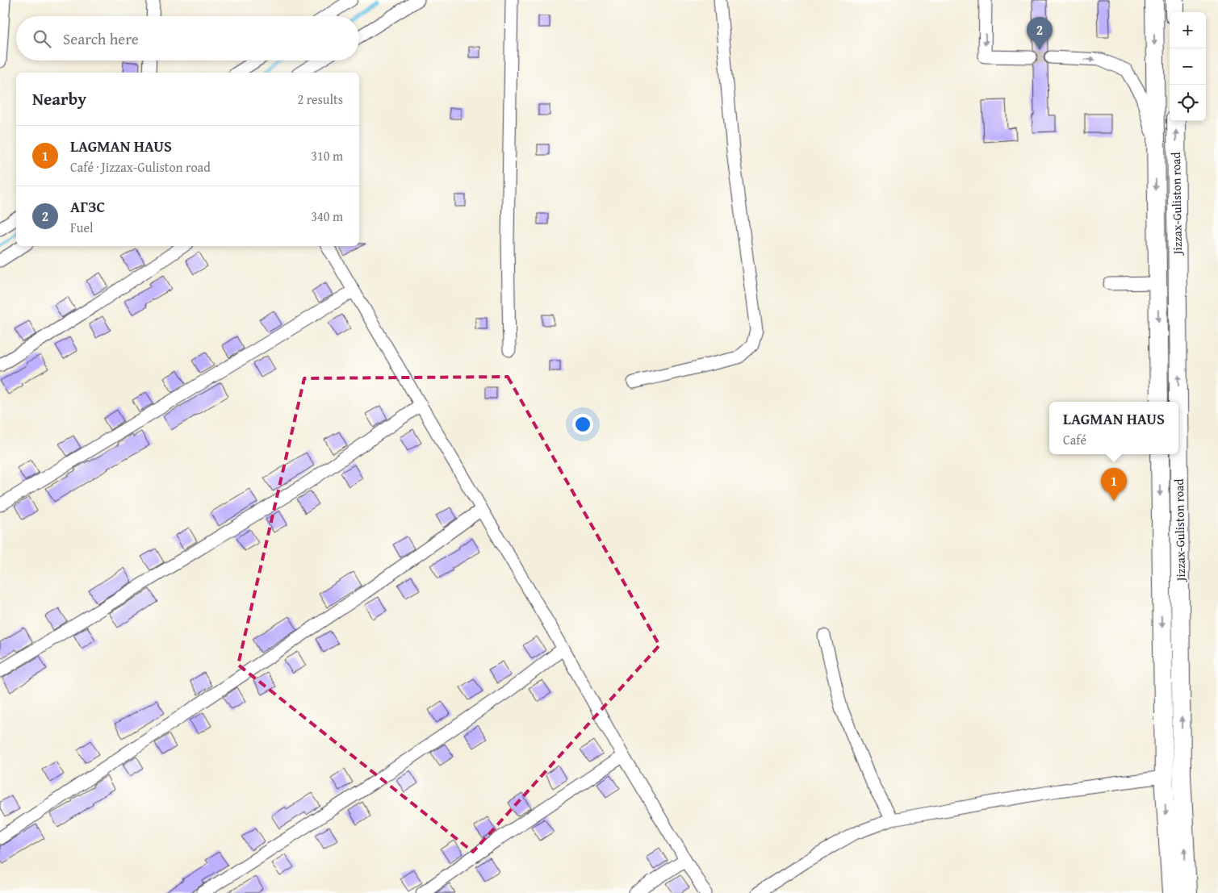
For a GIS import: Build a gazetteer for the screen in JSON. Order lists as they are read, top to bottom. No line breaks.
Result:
{"streets":{"highway":["Jizzax-Guliston road"]},"page":{"map_buttons":["+","−"],"search":"Search here","pins":["2","1"],"heading":["Nearby","2 results"],"list":[{"mark":"1","name":"LAGMAN HAUS","note":"Café · Jizzax-Guliston road","value":"310 m"},{"mark":"2","name":"АГЗС","note":"Fuel","value":"340 m"}],"popup":["LAGMAN HAUS","Café"]}}
